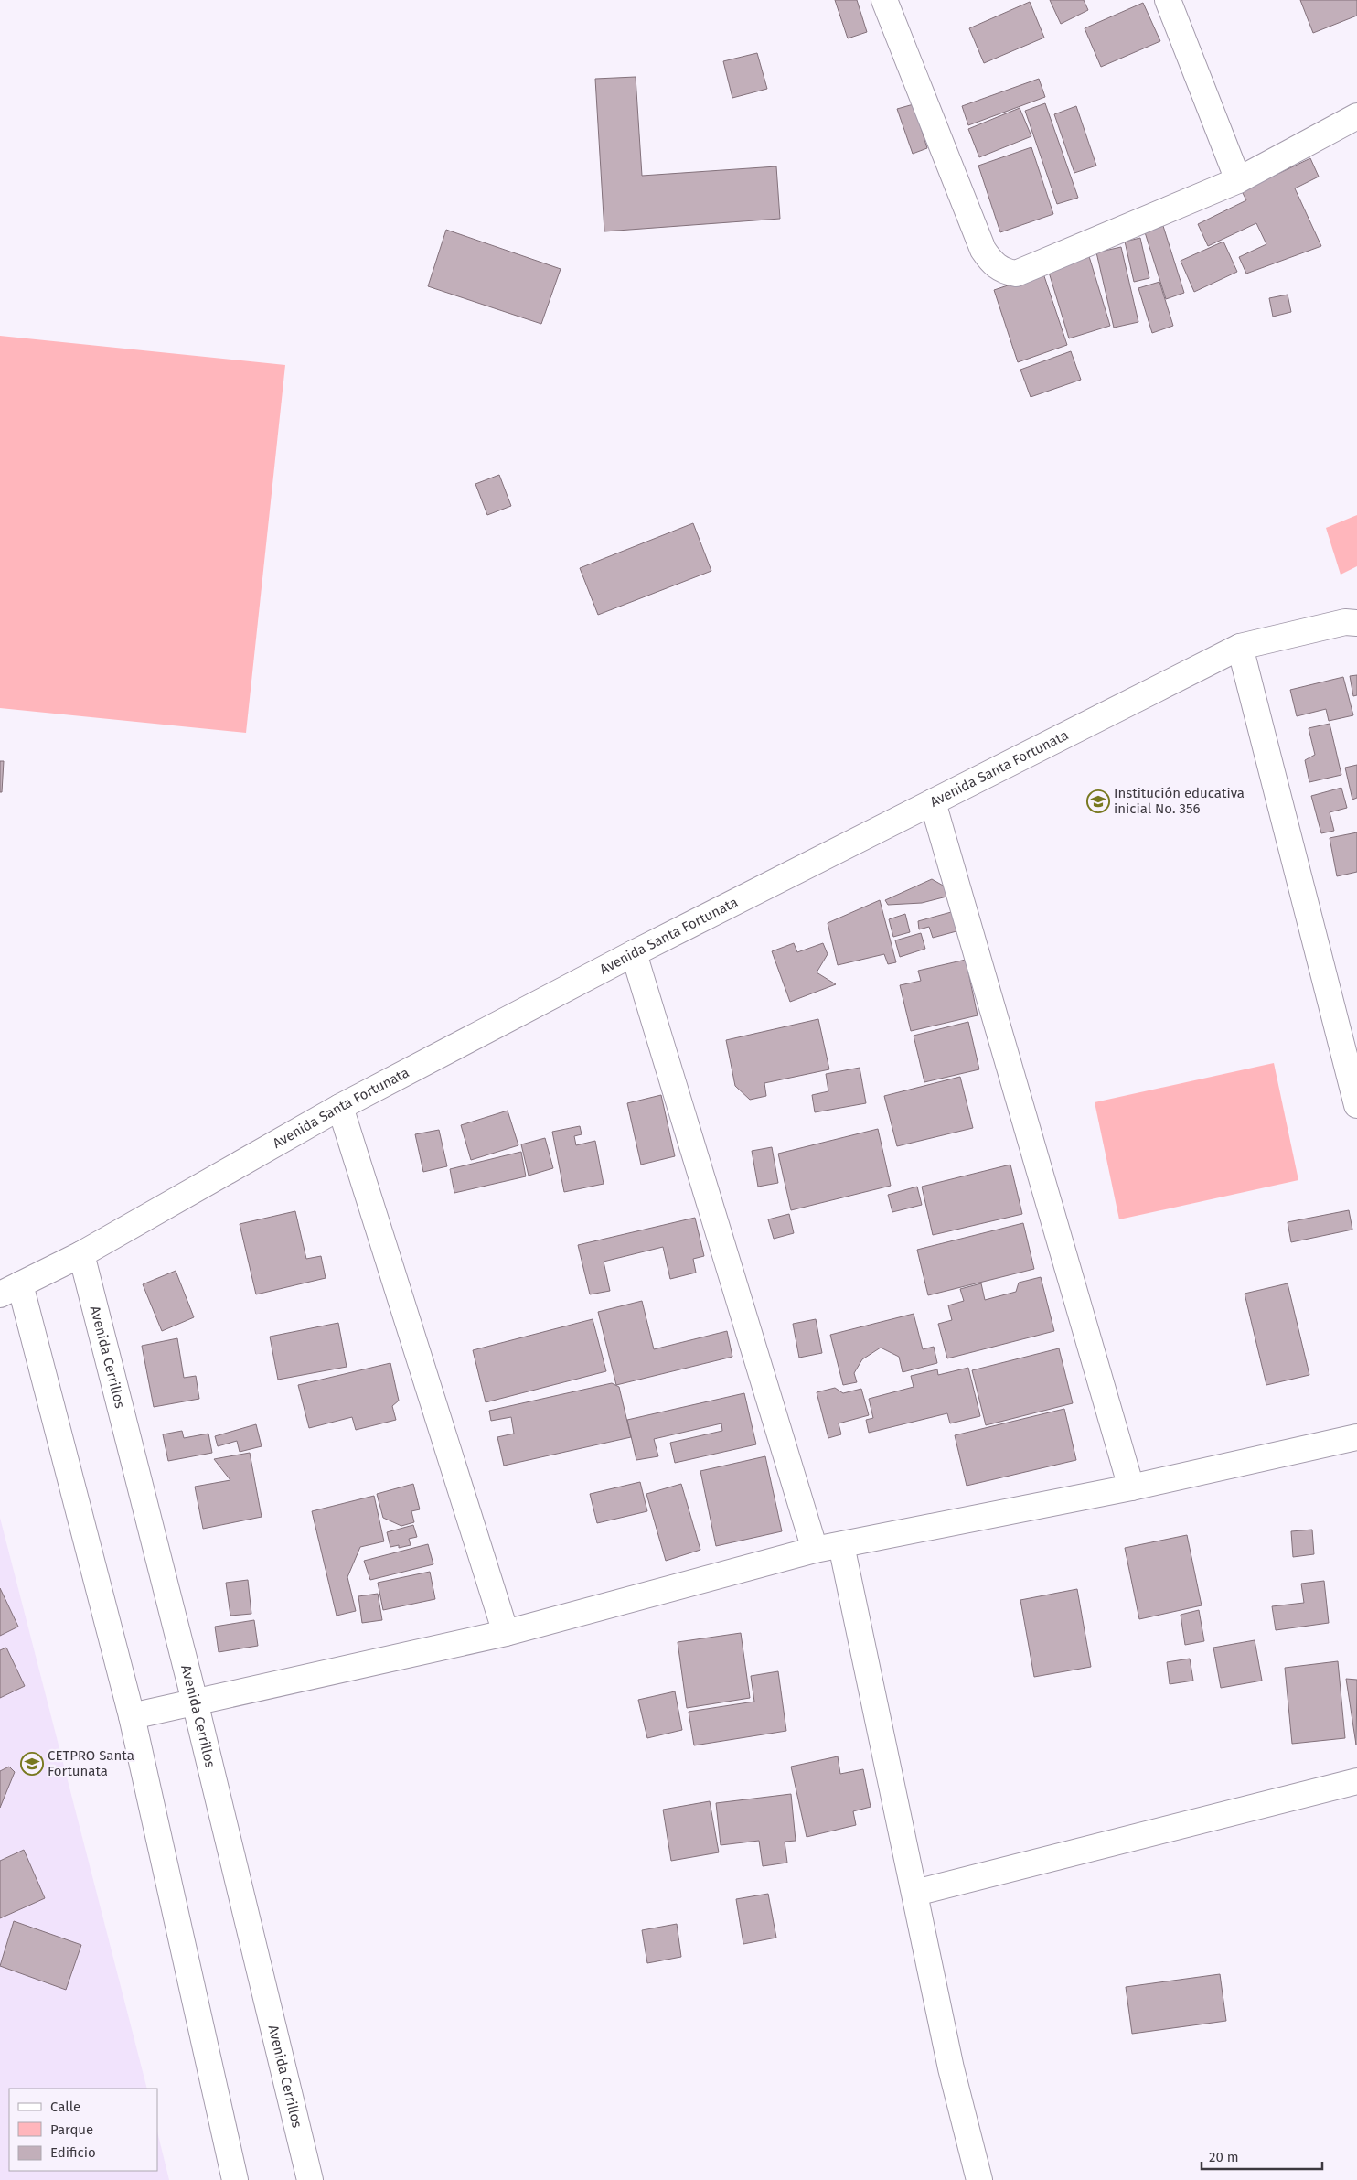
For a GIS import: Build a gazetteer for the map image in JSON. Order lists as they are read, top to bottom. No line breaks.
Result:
{"streets":{"street":["Avenida Santa Fortunata","Avenida Cerrillos"]},"crossings":[["Avenida Santa Fortunata","Avenida Cerrillos"]],"places":{"school or university":["Institución educativa inicial No. 356","CETPRO Santa Fortunata"]},"legend":["Calle","Parque","Edificio"],"scale_bar":"20 m"}
